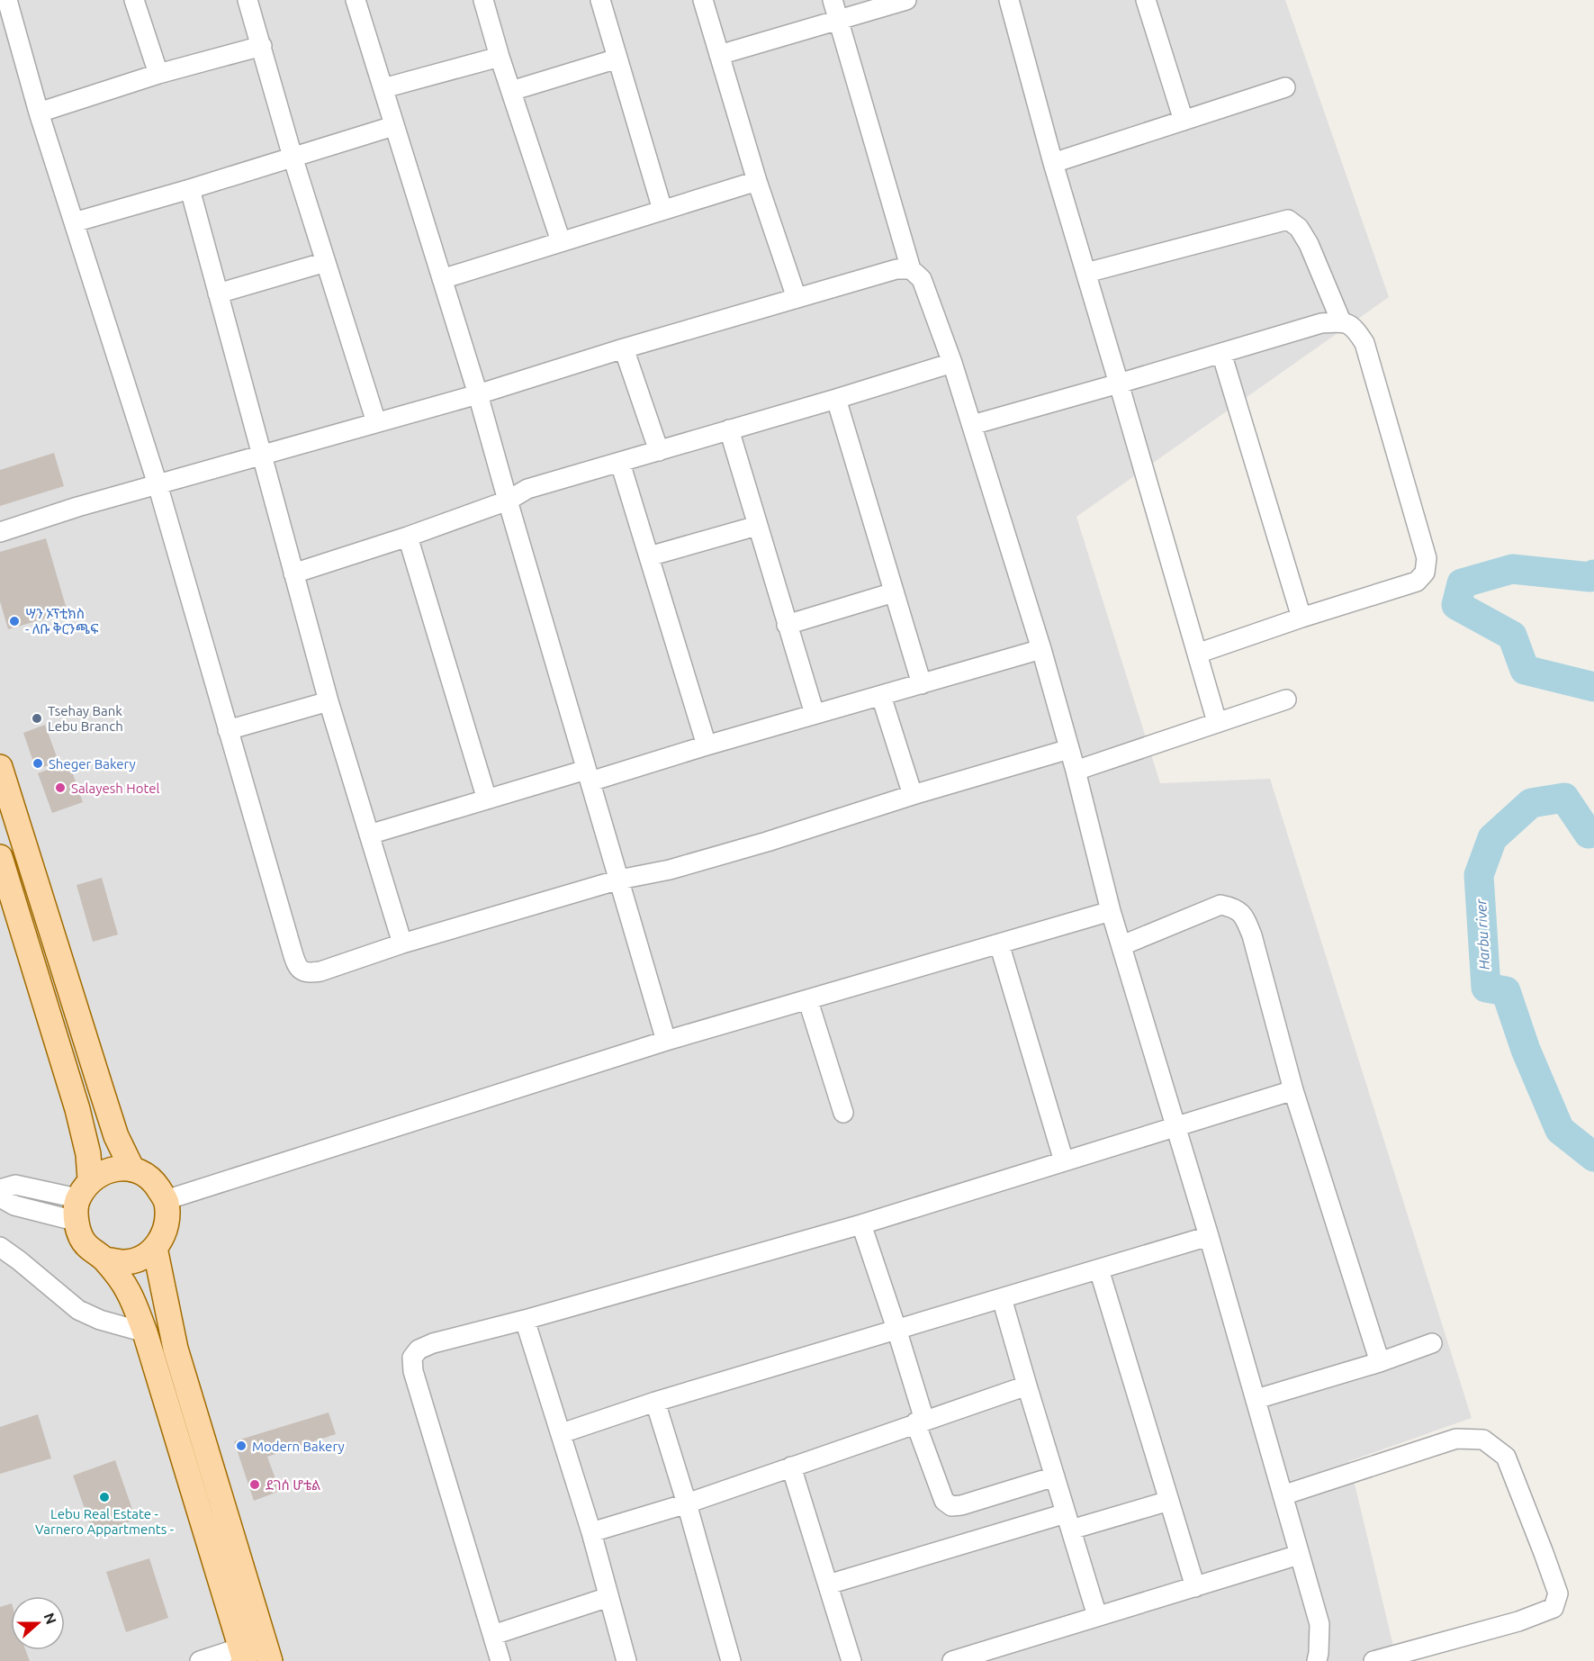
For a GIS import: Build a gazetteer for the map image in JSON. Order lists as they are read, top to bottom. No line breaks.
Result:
{"water":["Harbu river"],"places":["ሣን ኦፕቲክስ - ለቡ ቅርንጫፍ","Tsehay Bank Lebu Branch","Sheger Bakery","Salayesh Hotel","Modern Bakery","ደገሰ ሆቴል","Lebu Real Estate - Varnero Appartments -"],"north":"right"}
